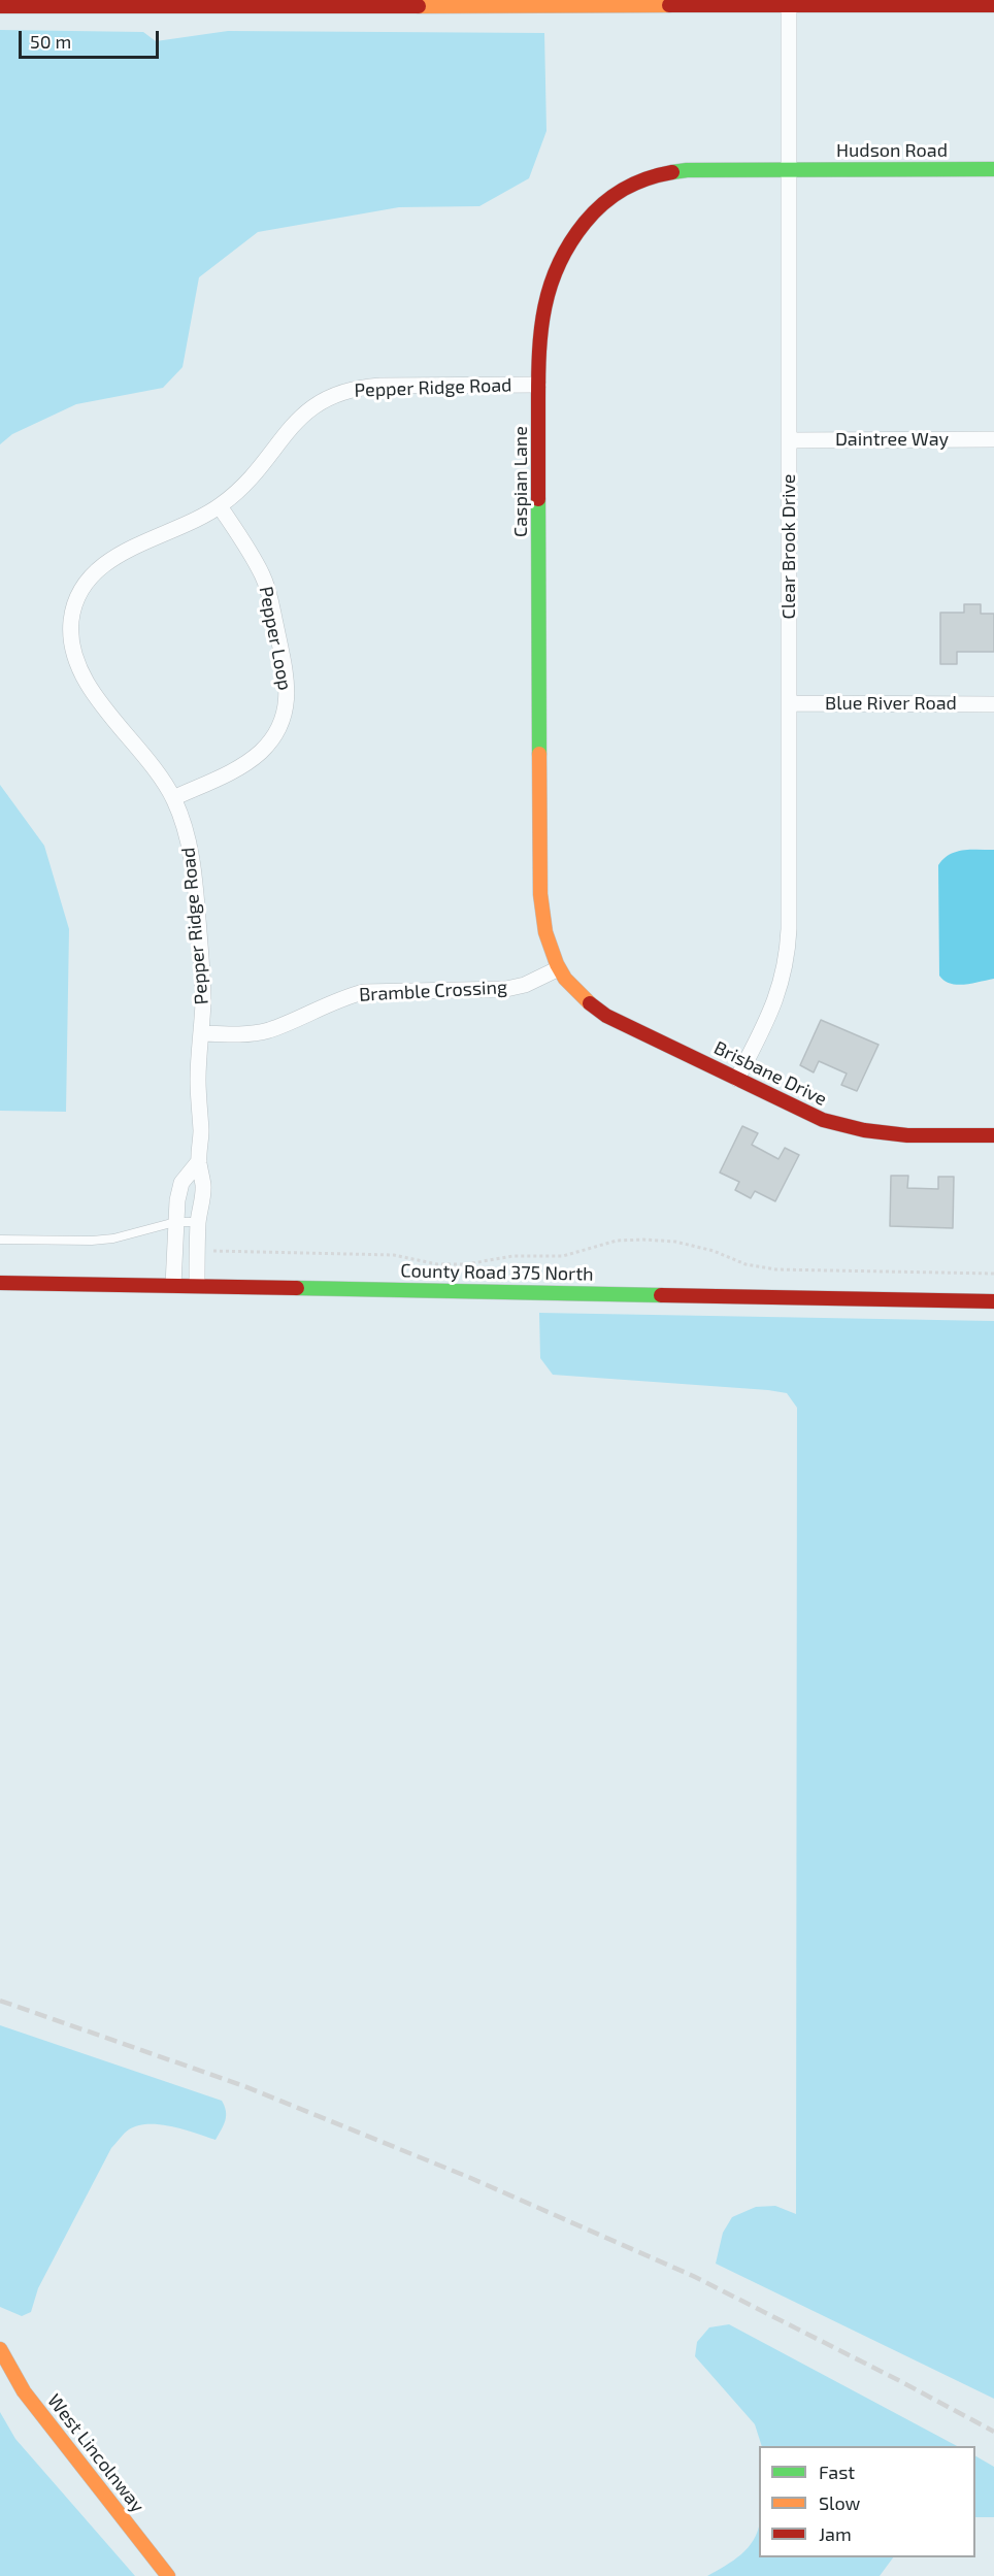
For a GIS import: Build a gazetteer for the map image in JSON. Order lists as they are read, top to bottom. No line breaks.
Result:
{"streets":{"street":["Hudson Road","Pepper Ridge Road","Daintree Way","Caspian Lane","Clear Brook Drive","Pepper Loop","Blue River Road","Bramble Crossing","Brisbane Drive","County Road 375 North","West Lincolnway"]},"crossings":[["Hudson Road","Caspian Lane"],["Hudson Road","Clear Brook Drive"],["Pepper Ridge Road","Caspian Lane"],["Pepper Ridge Road","Pepper Loop"],["Pepper Ridge Road","Bramble Crossing"],["Pepper Ridge Road","County Road 375 North"],["Daintree Way","Clear Brook Drive"],["Caspian Lane","Clear Brook Drive"],["Caspian Lane","Bramble Crossing"],["Caspian Lane","Brisbane Drive"],["Clear Brook Drive","Blue River Road"],["Clear Brook Drive","Brisbane Drive"],["Bramble Crossing","Brisbane Drive"]],"legend":["Fast","Slow","Jam"],"scale_bar":"50 m"}
